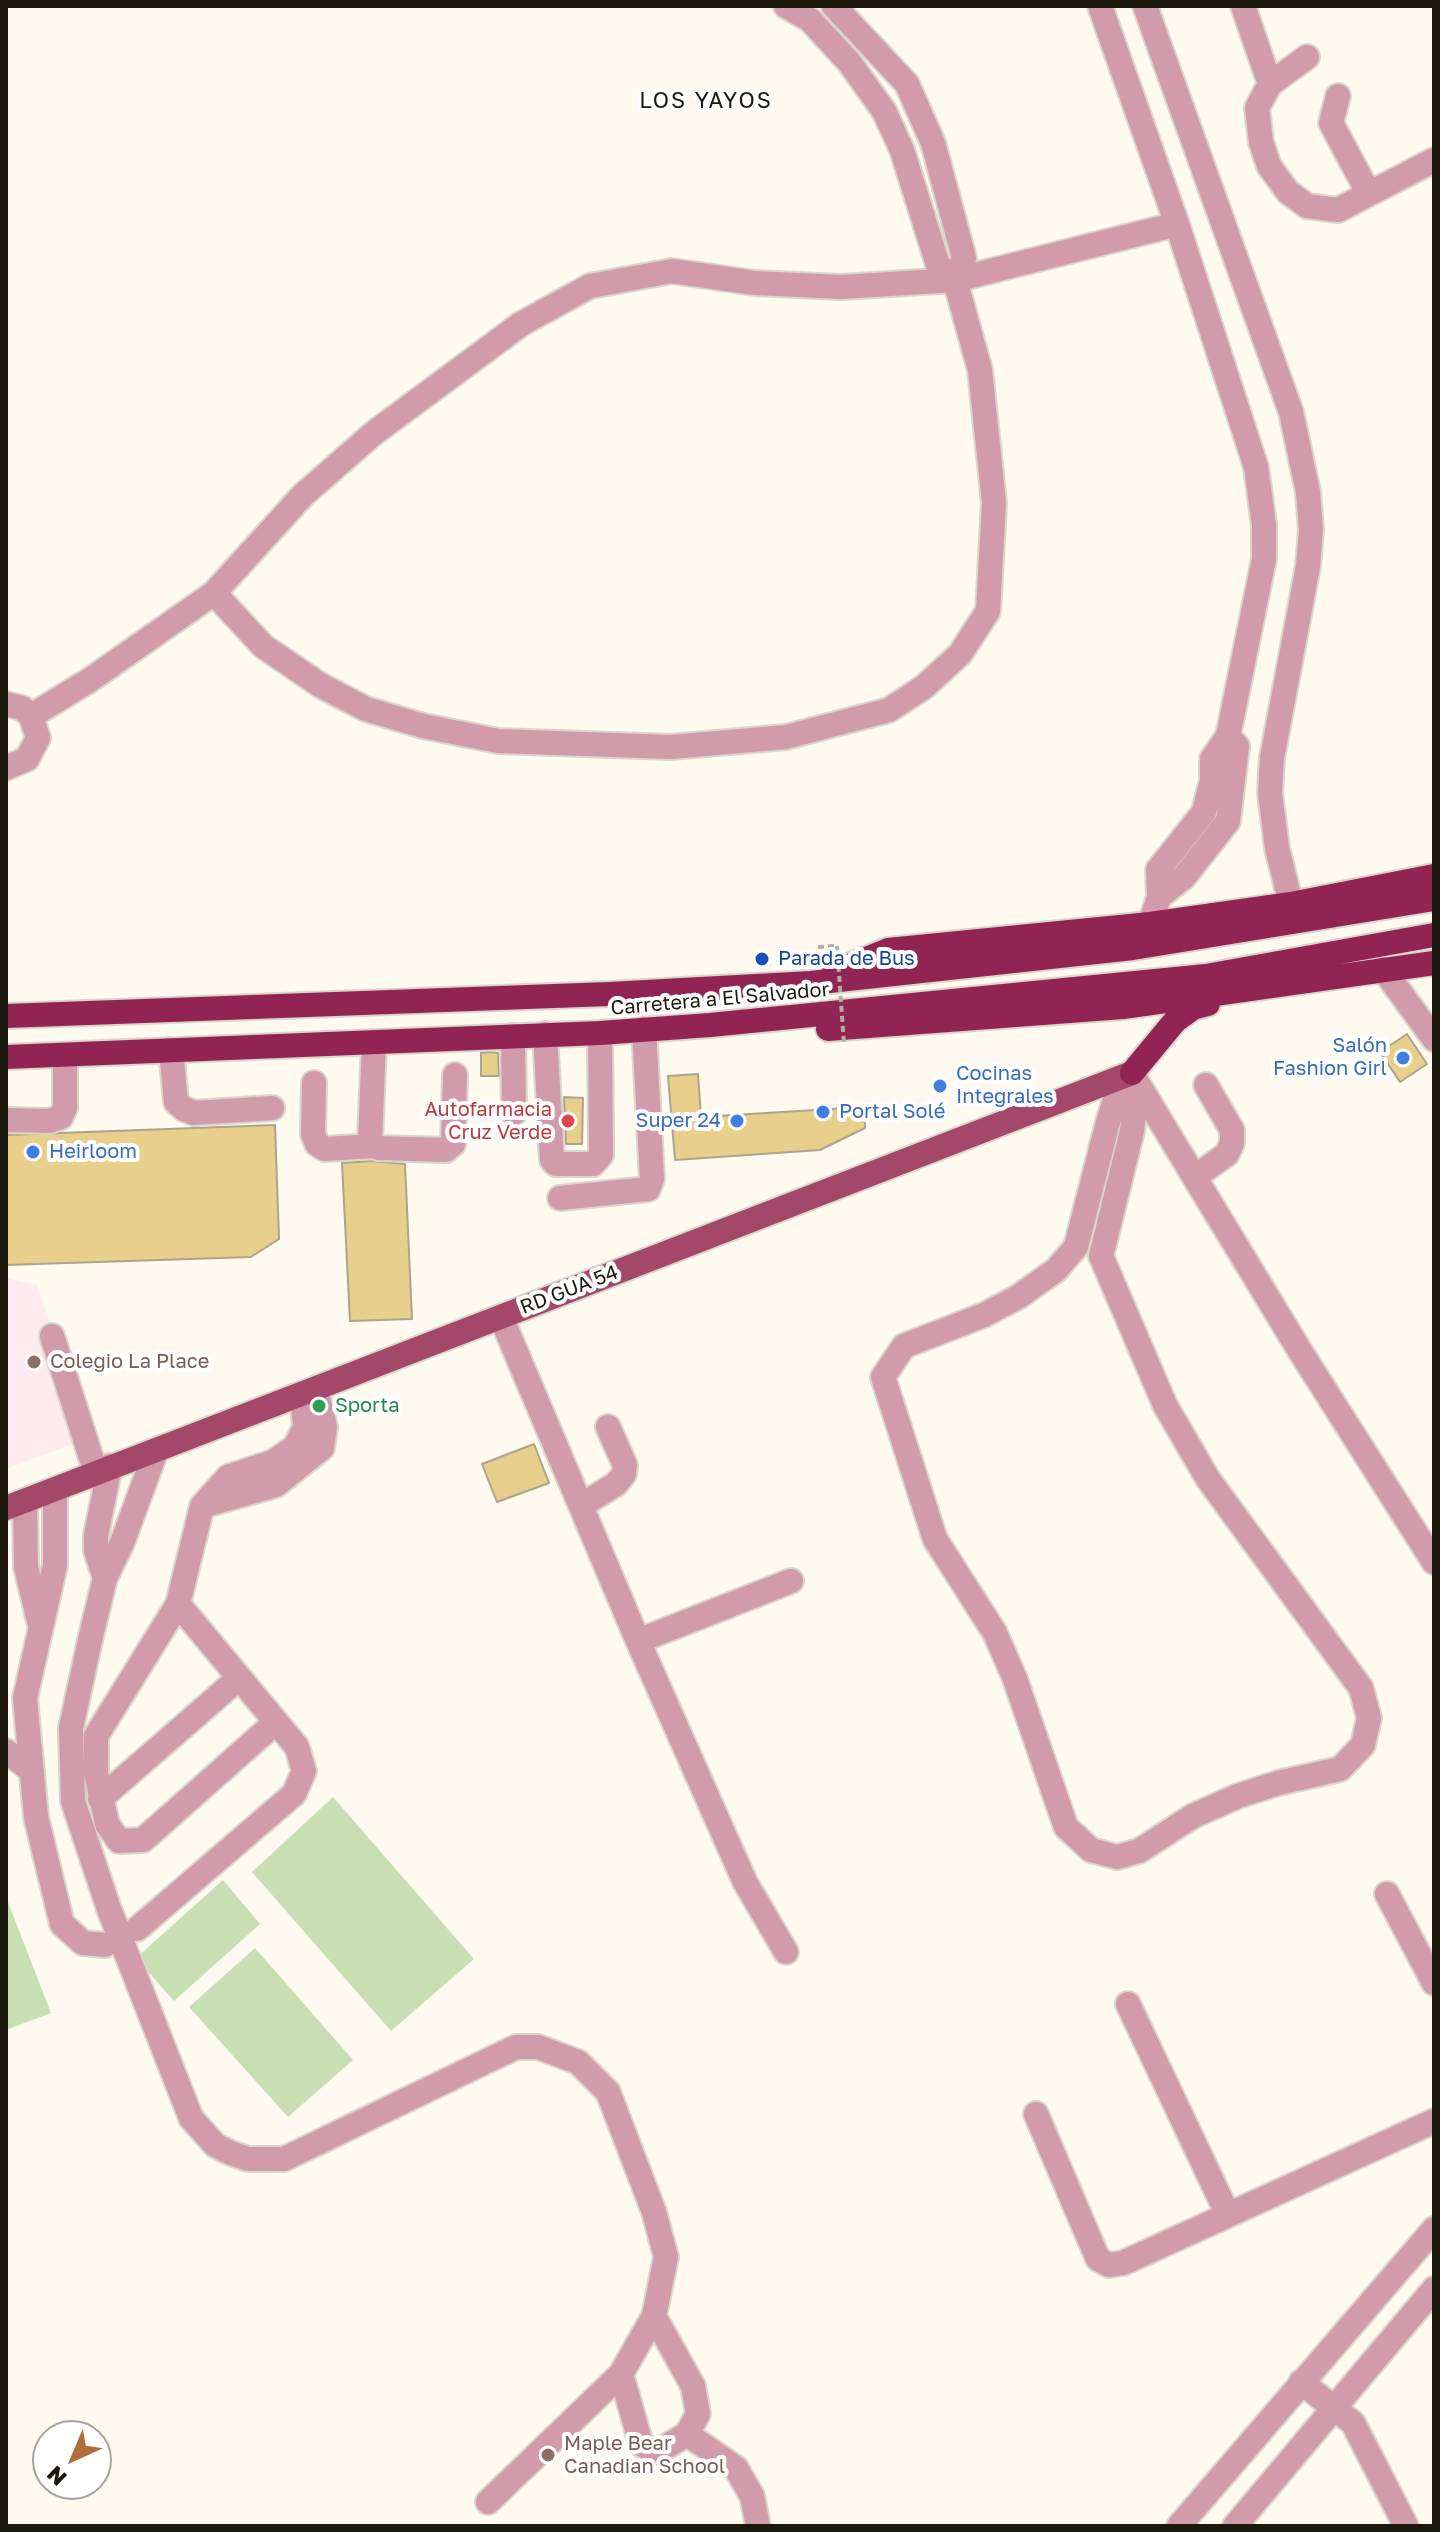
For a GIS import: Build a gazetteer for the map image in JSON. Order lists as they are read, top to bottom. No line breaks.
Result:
{"streets":{"highway":["Carretera a El Salvador"],"main road":["RD GUA 54"]},"districts":["LOS YAYOS"],"places":["Parada de Bus","Salón Fashion Girl","Cocinas Integrales","Portal Solé","Autofarmacia Cruz Verde","Super 24","Heirloom","Colegio La Place","Sporta","Maple Bear Canadian School"],"north":"bottom left"}
